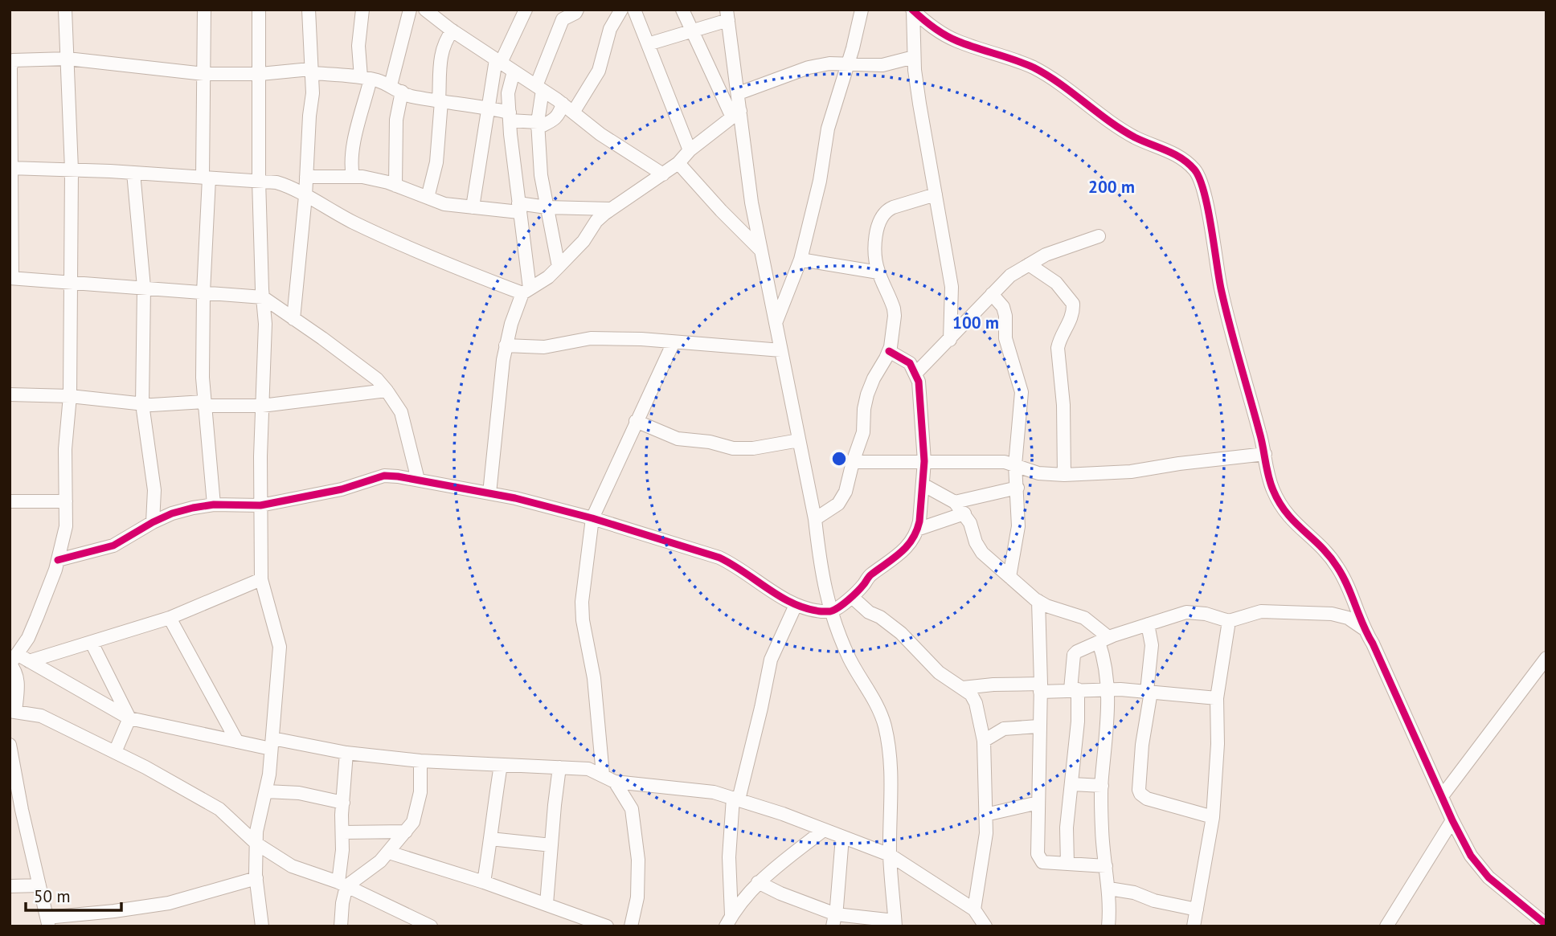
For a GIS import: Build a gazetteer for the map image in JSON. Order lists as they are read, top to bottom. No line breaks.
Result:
{"scale_bar":"50 m","rings":["200 m","100 m"]}
